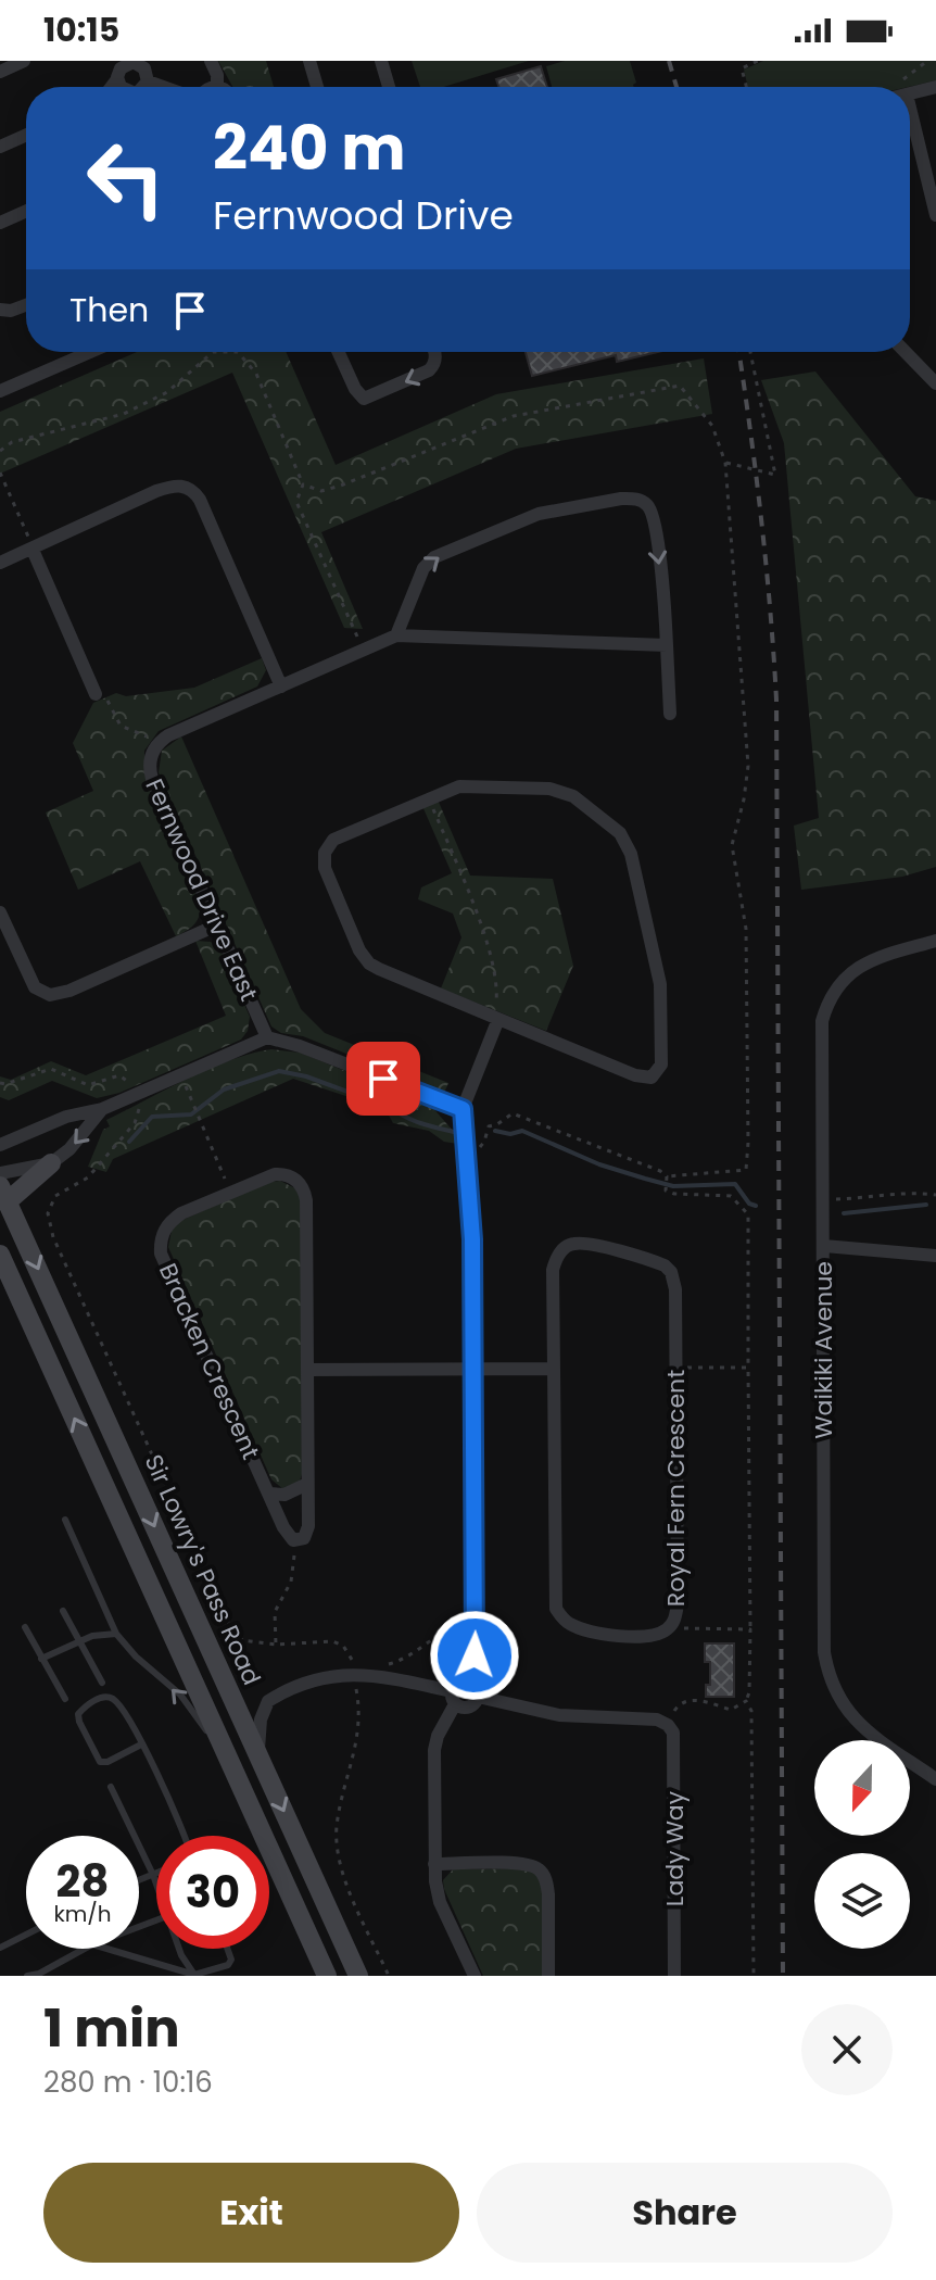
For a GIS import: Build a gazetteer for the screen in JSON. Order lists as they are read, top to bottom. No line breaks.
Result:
{"streets":{"main road":["Sir Lowry's Pass Road"],"street":["Fernwood Drive East","Waikiki Avenue","Bracken Crescent","Royal Fern Crescent","Lady Way"]},"north":"bottom","page":{"status":"10:15","turn":["240 m","Fernwood Drive"],"then":"Then","speed":"28 km/h","limit":"30","heading":["1 min","280 m · 10:16"],"buttons":["Exit","Share"]}}
